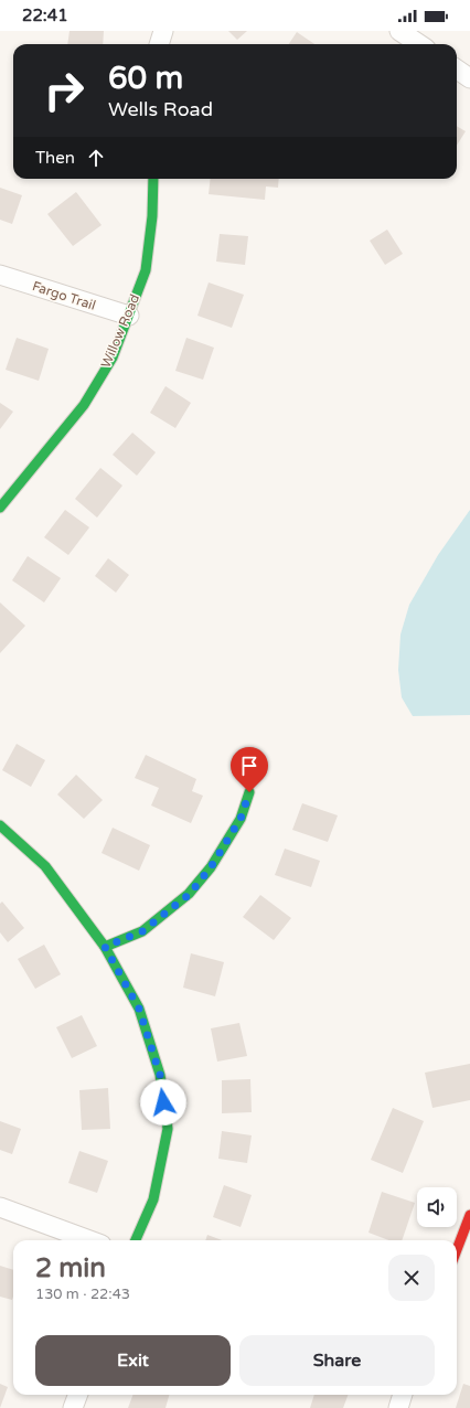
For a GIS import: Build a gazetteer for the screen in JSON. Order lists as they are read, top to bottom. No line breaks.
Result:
{"streets":{"street":["Fargo Trail","Willow Road"]},"crossings":[["Fargo Trail","Willow Road"]],"page":{"status":"22:41","turn":["60 m","Wells Road"],"then":"Then","heading":["2 min","130 m · 22:43"],"buttons":["Exit","Share"]}}
